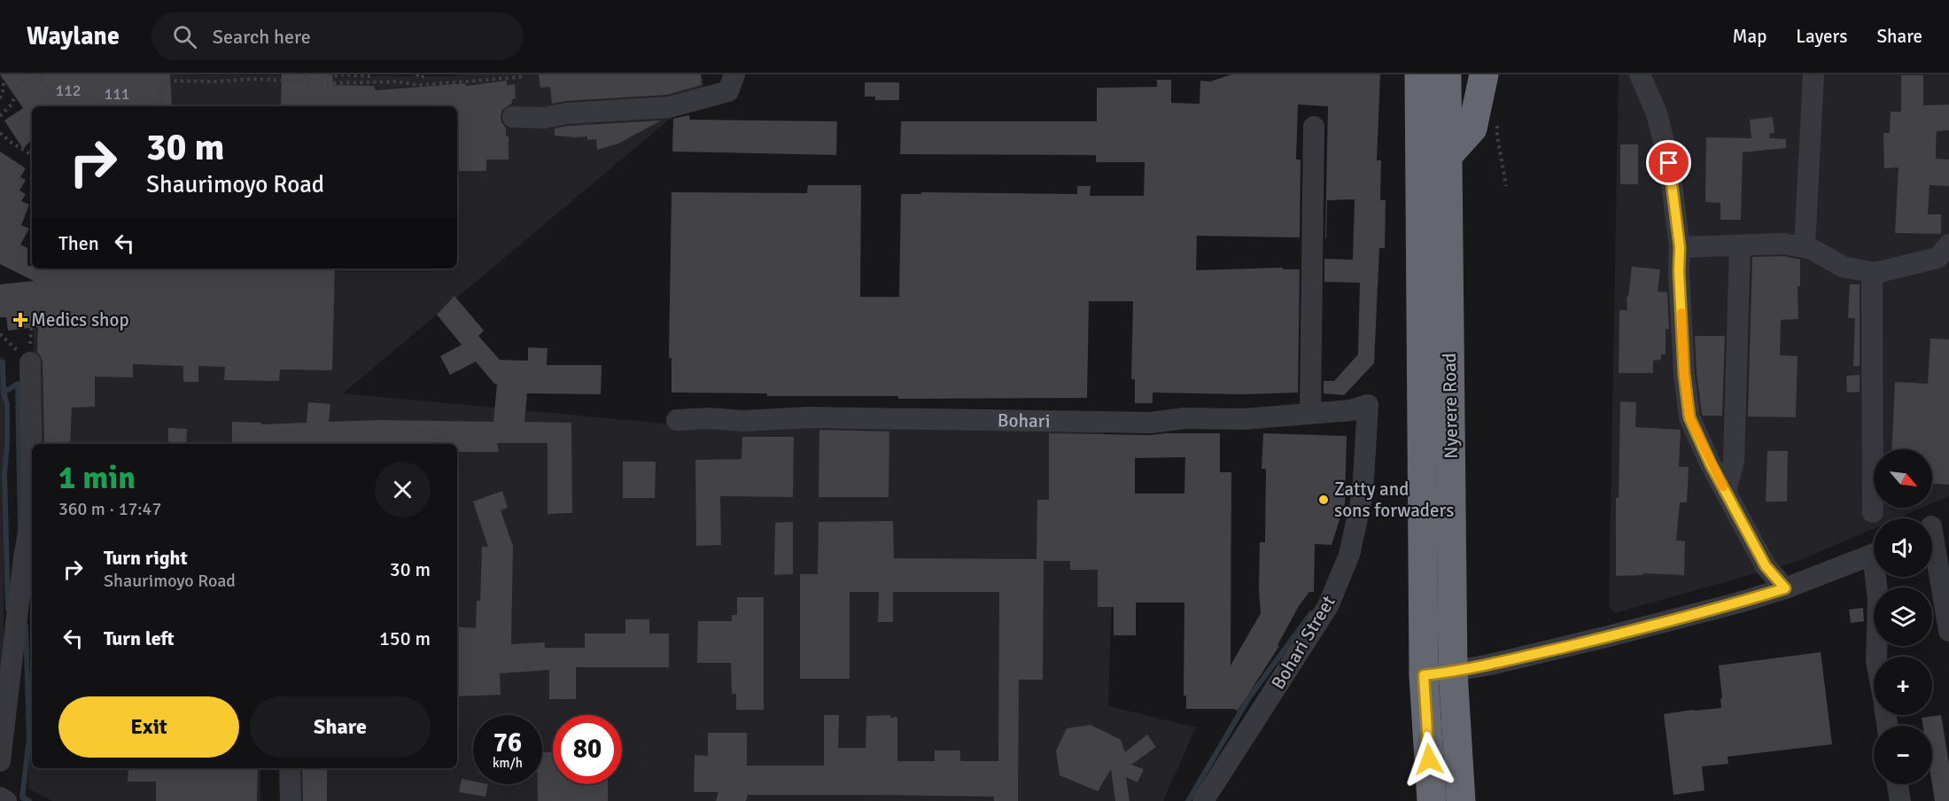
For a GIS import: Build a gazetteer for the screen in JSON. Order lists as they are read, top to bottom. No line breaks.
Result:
{"streets":{"highway":["Nyerere Road"],"street":["Bohari","Bohari Street"]},"crossings":[["Bohari","Bohari Street"]],"places":{"health":["Medics shop"],"other":["Zatty and sons forwaders"]},"house_numbers":["112","111"],"north":"bottom right","page":{"header":"Waylane","search":"Search here","nav":["Map","Layers","Share"],"turn":["30 m","Shaurimoyo Road"],"then":"Then","heading":["1 min","360 m · 17:47"],"map_buttons":["+","−"],"list":[{"name":"Turn right","note":"Shaurimoyo Road","value":"30 m"},{"name":"Turn left","value":"150 m"}],"buttons":["Exit","Share"],"speed":"76 km/h","limit":"80"}}
